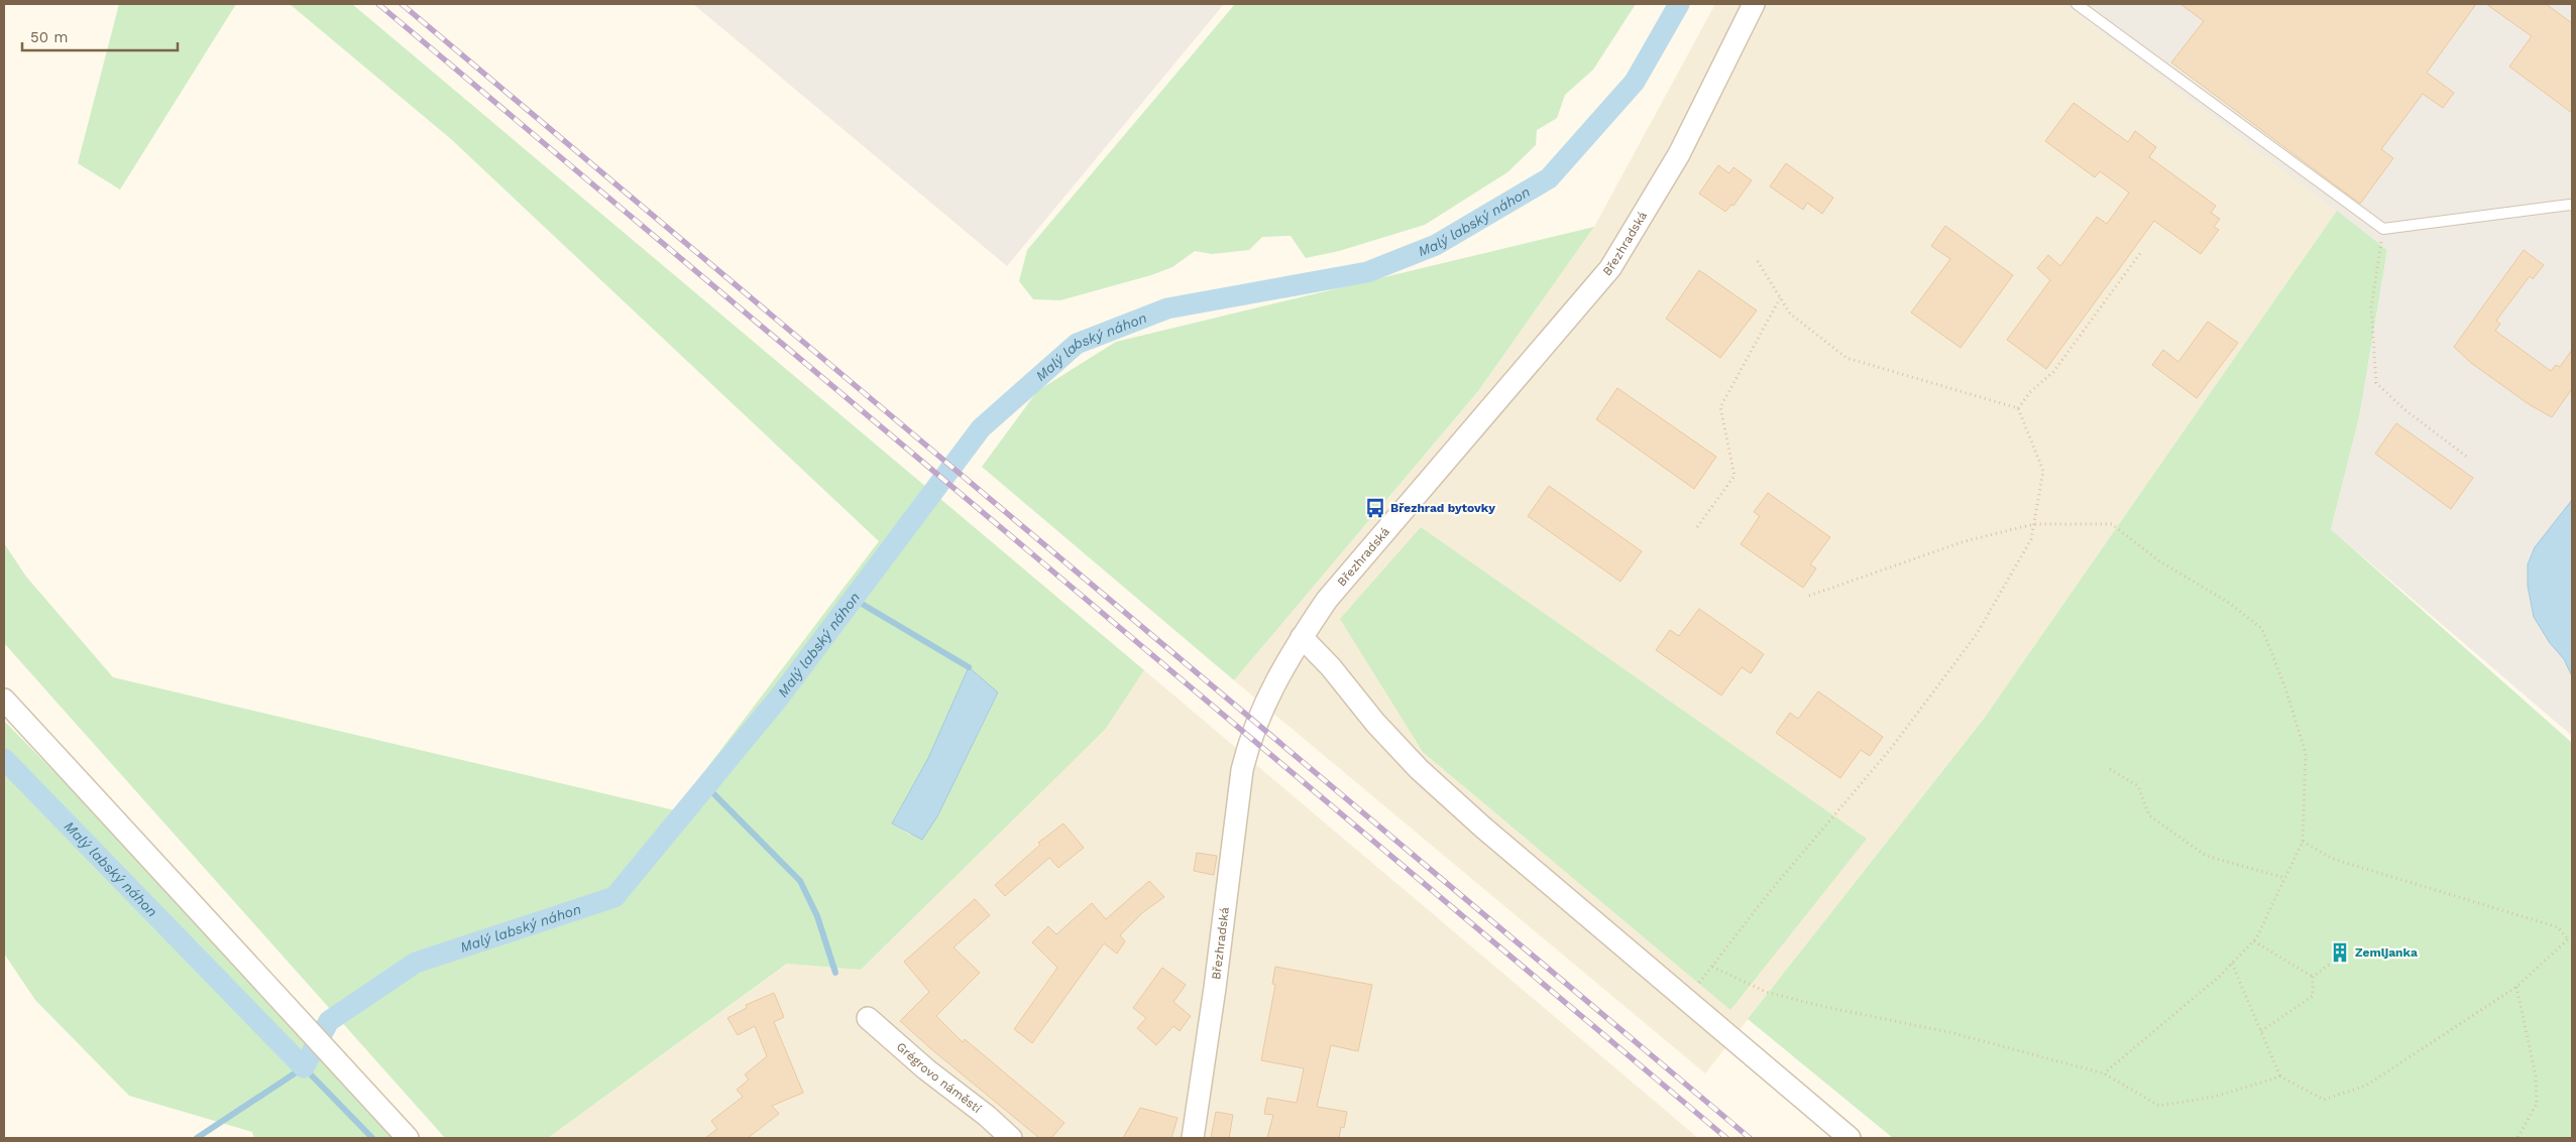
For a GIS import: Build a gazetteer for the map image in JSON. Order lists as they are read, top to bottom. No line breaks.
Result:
{"streets":{"street":["Březhradská","Grégrovo náměstí"]},"water":["Malý labský náhon"],"places":{"bus stop":["Březhrad bytovky"],"building":["Zemljanka"]},"scale_bar":"50 m"}
